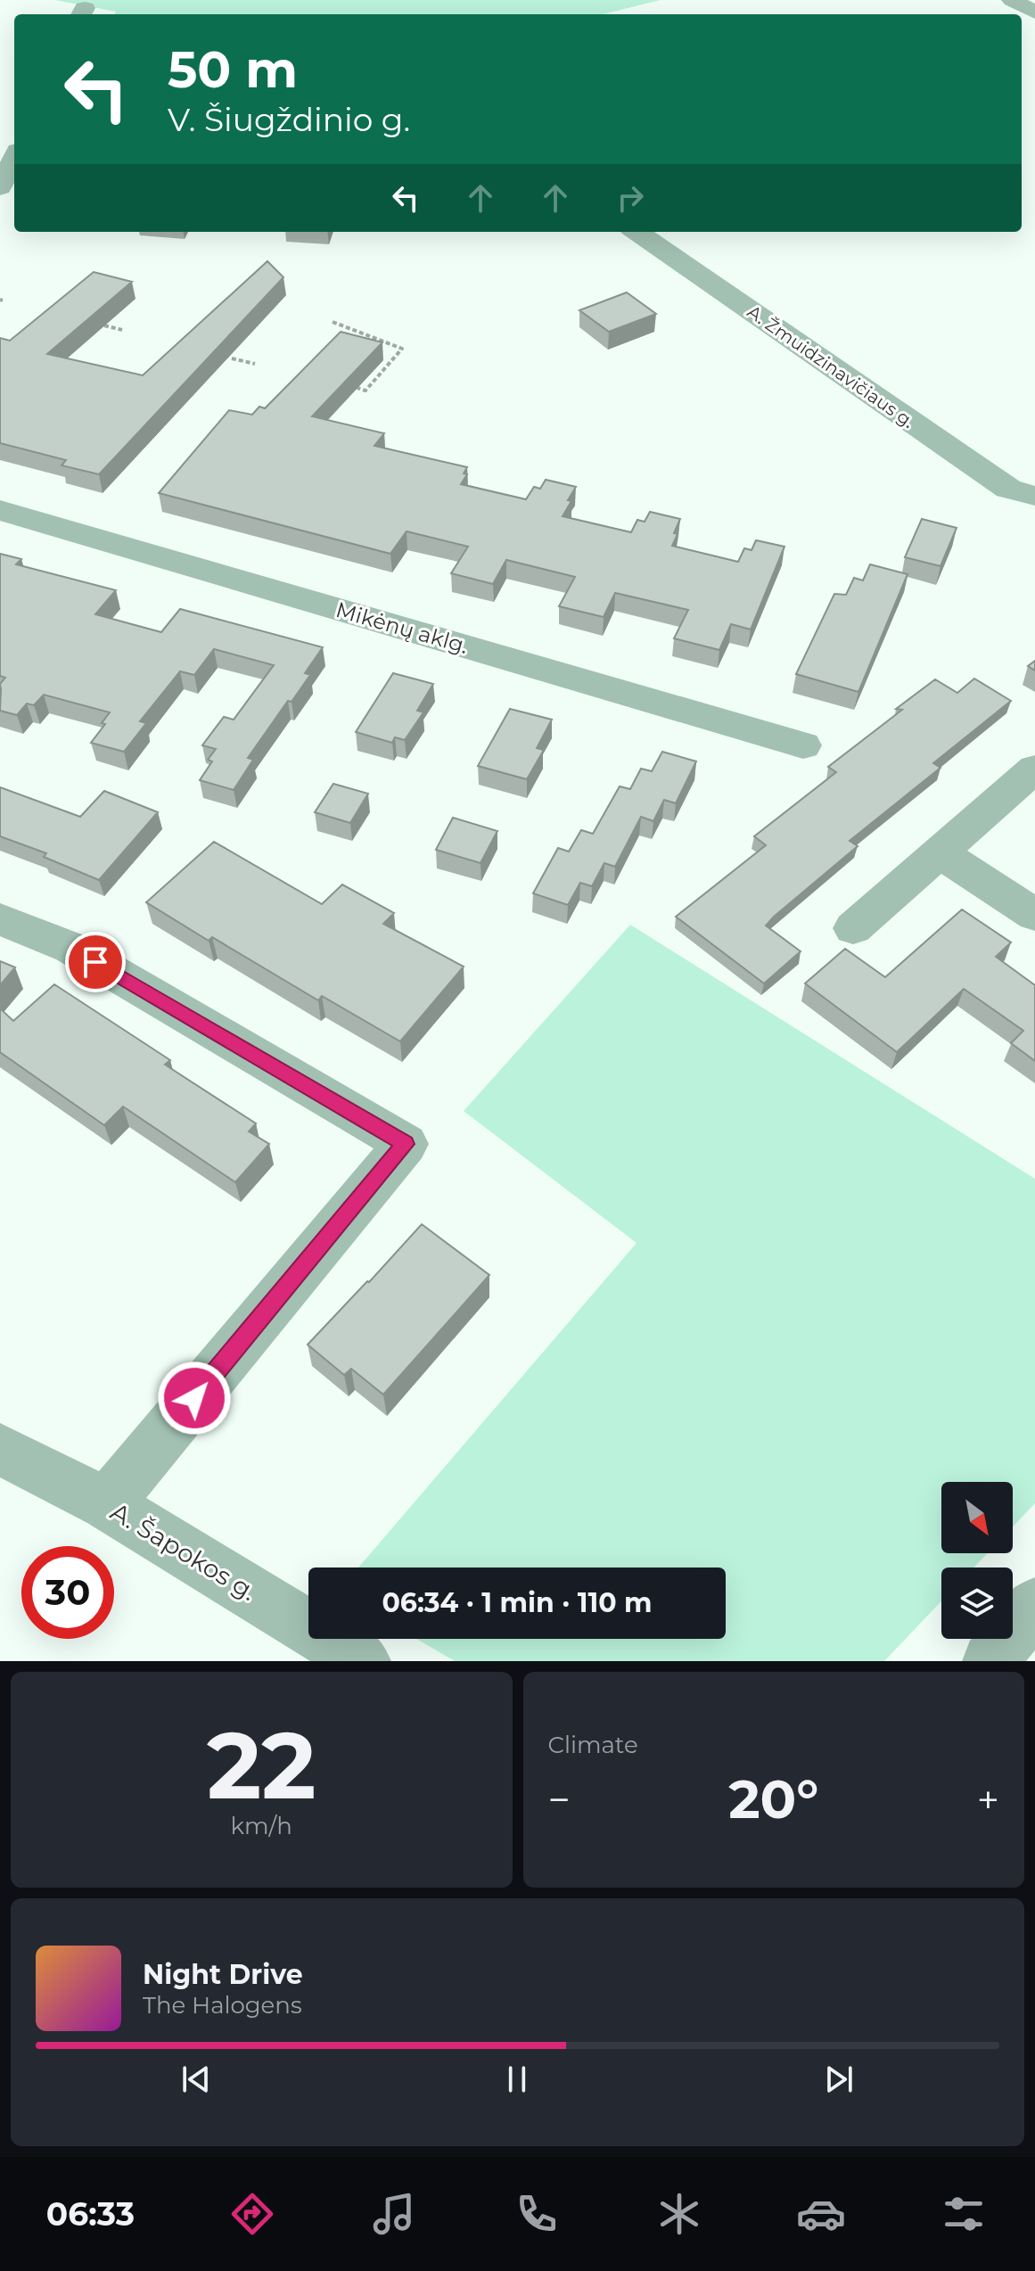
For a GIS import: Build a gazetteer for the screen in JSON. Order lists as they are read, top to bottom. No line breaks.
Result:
{"streets":{"street":["A. Žmuidzinavičiaus g.","Mikėnų aklg.","A. Šapokos g."]},"north":"bottom right","page":{"turn":["50 m","V. Šiugždinio g."],"limit":"30","trip":"06:34 · 1 min · 110 m","tile":[["22","km/h"],"Climate"],"heat":["−","20°","+"],"song":["Night Drive","The Halogens"],"tabs":"06:33"}}
